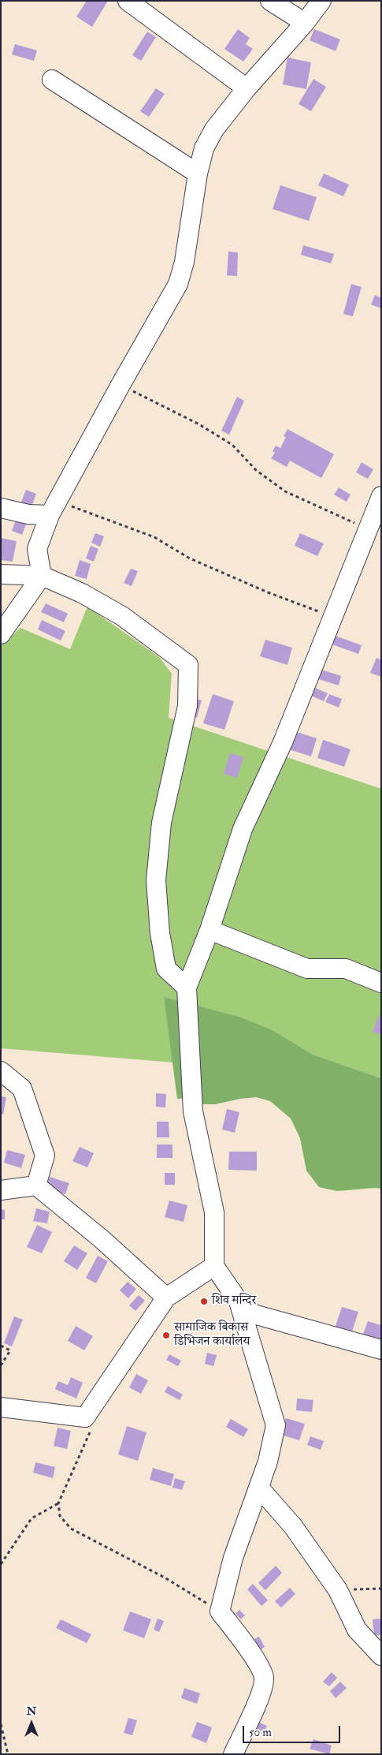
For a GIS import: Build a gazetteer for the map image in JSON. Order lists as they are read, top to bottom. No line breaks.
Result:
{"places":["शिव मन्दिर","सामाजिक बिकास डिभिजन कार्यालय"],"scale_bar":"50 m","north":"top"}
